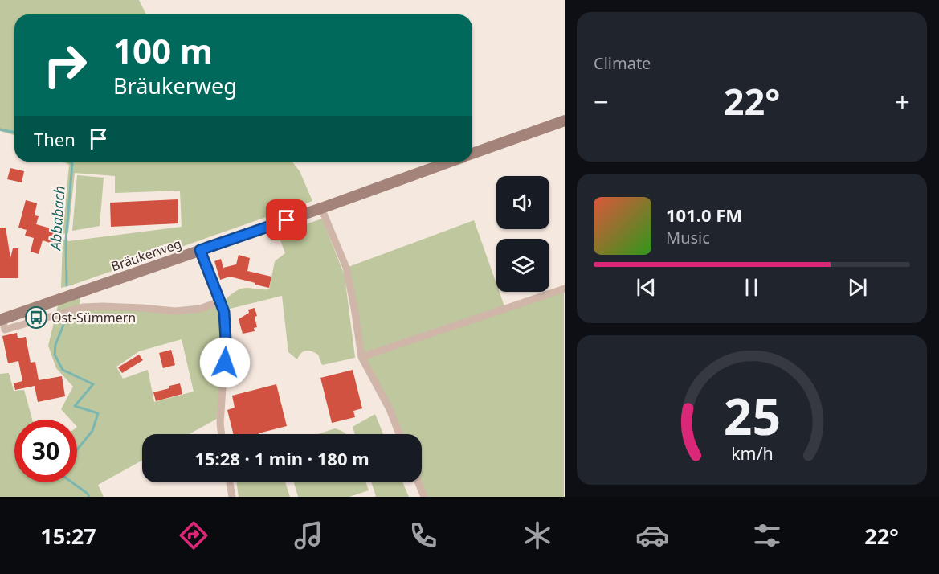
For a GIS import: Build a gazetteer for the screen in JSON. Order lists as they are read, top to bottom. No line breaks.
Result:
{"streets":{"main road":["Bräukerweg"]},"water":["Abbabach"],"places":{"bus stop":["Ost-Sümmern"]},"page":{"tile":"Climate","turn":["100 m","Bräukerweg"],"heat":["−","22°","+"],"then":"Then","song":["101.0 FM","Music"],"limit":"30","trip":"15:28 · 1 min · 180 m","tabs":["15:27","22°"],"gauge":["25","km/h"]}}
